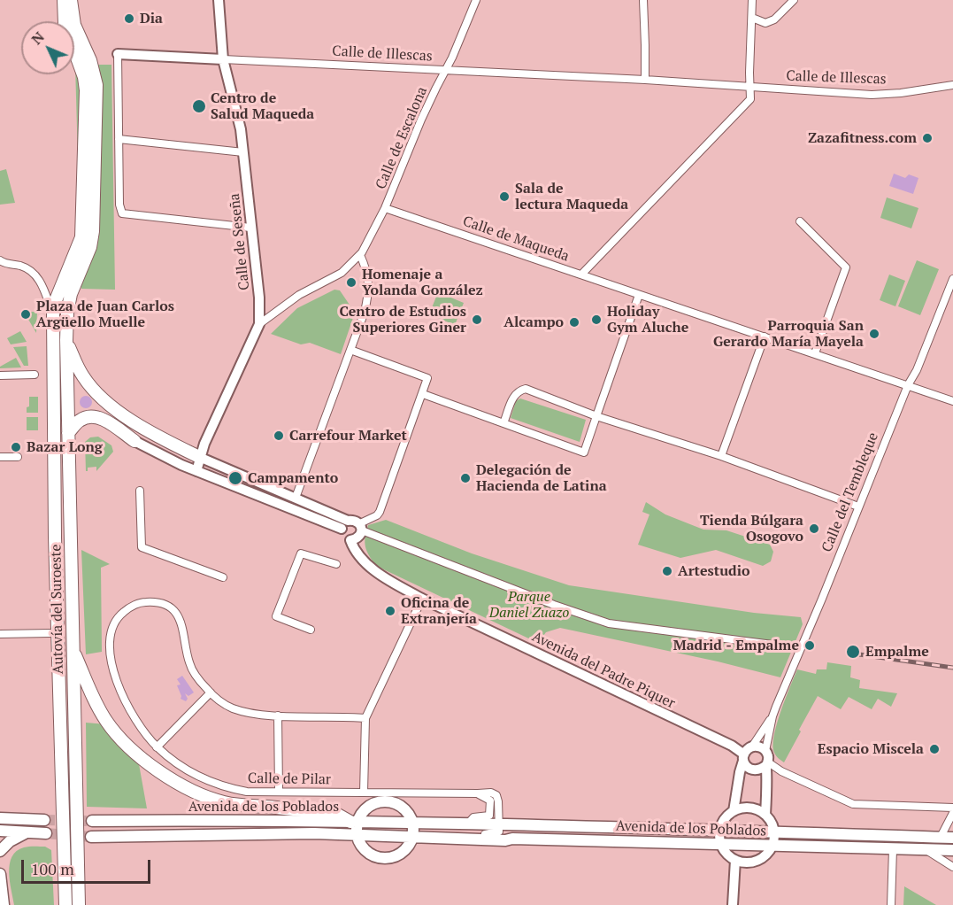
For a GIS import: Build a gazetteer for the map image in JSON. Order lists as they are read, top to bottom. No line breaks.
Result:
{"streets":{"highway":["Autovía del Suroeste"],"main road":["Avenida de los Poblados"],"street":["Calle de Illescas","Calle de Escalona","Calle de Maqueda","Calle de Seseña","Calle del Tembleque","Avenida del Padre Piquer","Calle de Pilar"]},"crossings":[["Calle de Illescas","Calle de Escalona"],["Calle de Illescas","Calle de Seseña"],["Calle de Escalona","Calle de Maqueda"],["Calle de Escalona","Calle de Seseña"],["Calle de Maqueda","Calle del Tembleque"],["Calle del Tembleque","Avenida del Padre Piquer"],["Calle de Pilar","Avenida de los Poblados"]],"parks":["Parque Daniel Zuazo"],"places":["Dia","Centro de Salud Maqueda","Zazafitness.com","Sala de lectura Maqueda","Homenaje a Yolanda González","Plaza de Juan Carlos Argüello Muelle","Centro de Estudios Superiores Giner","Holiday Gym Aluche","Alcampo","Parroquia San Gerardo María Mayela","Carrefour Market","Bazar Long","Campamento","Delegación de Hacienda de Latina","Tienda Búlgara Osogovo","Artestudio","Oficina de Extranjería","Madrid - Empalme","Empalme","Espacio Miscela"],"scale_bar":"100 m","north":"top left"}
